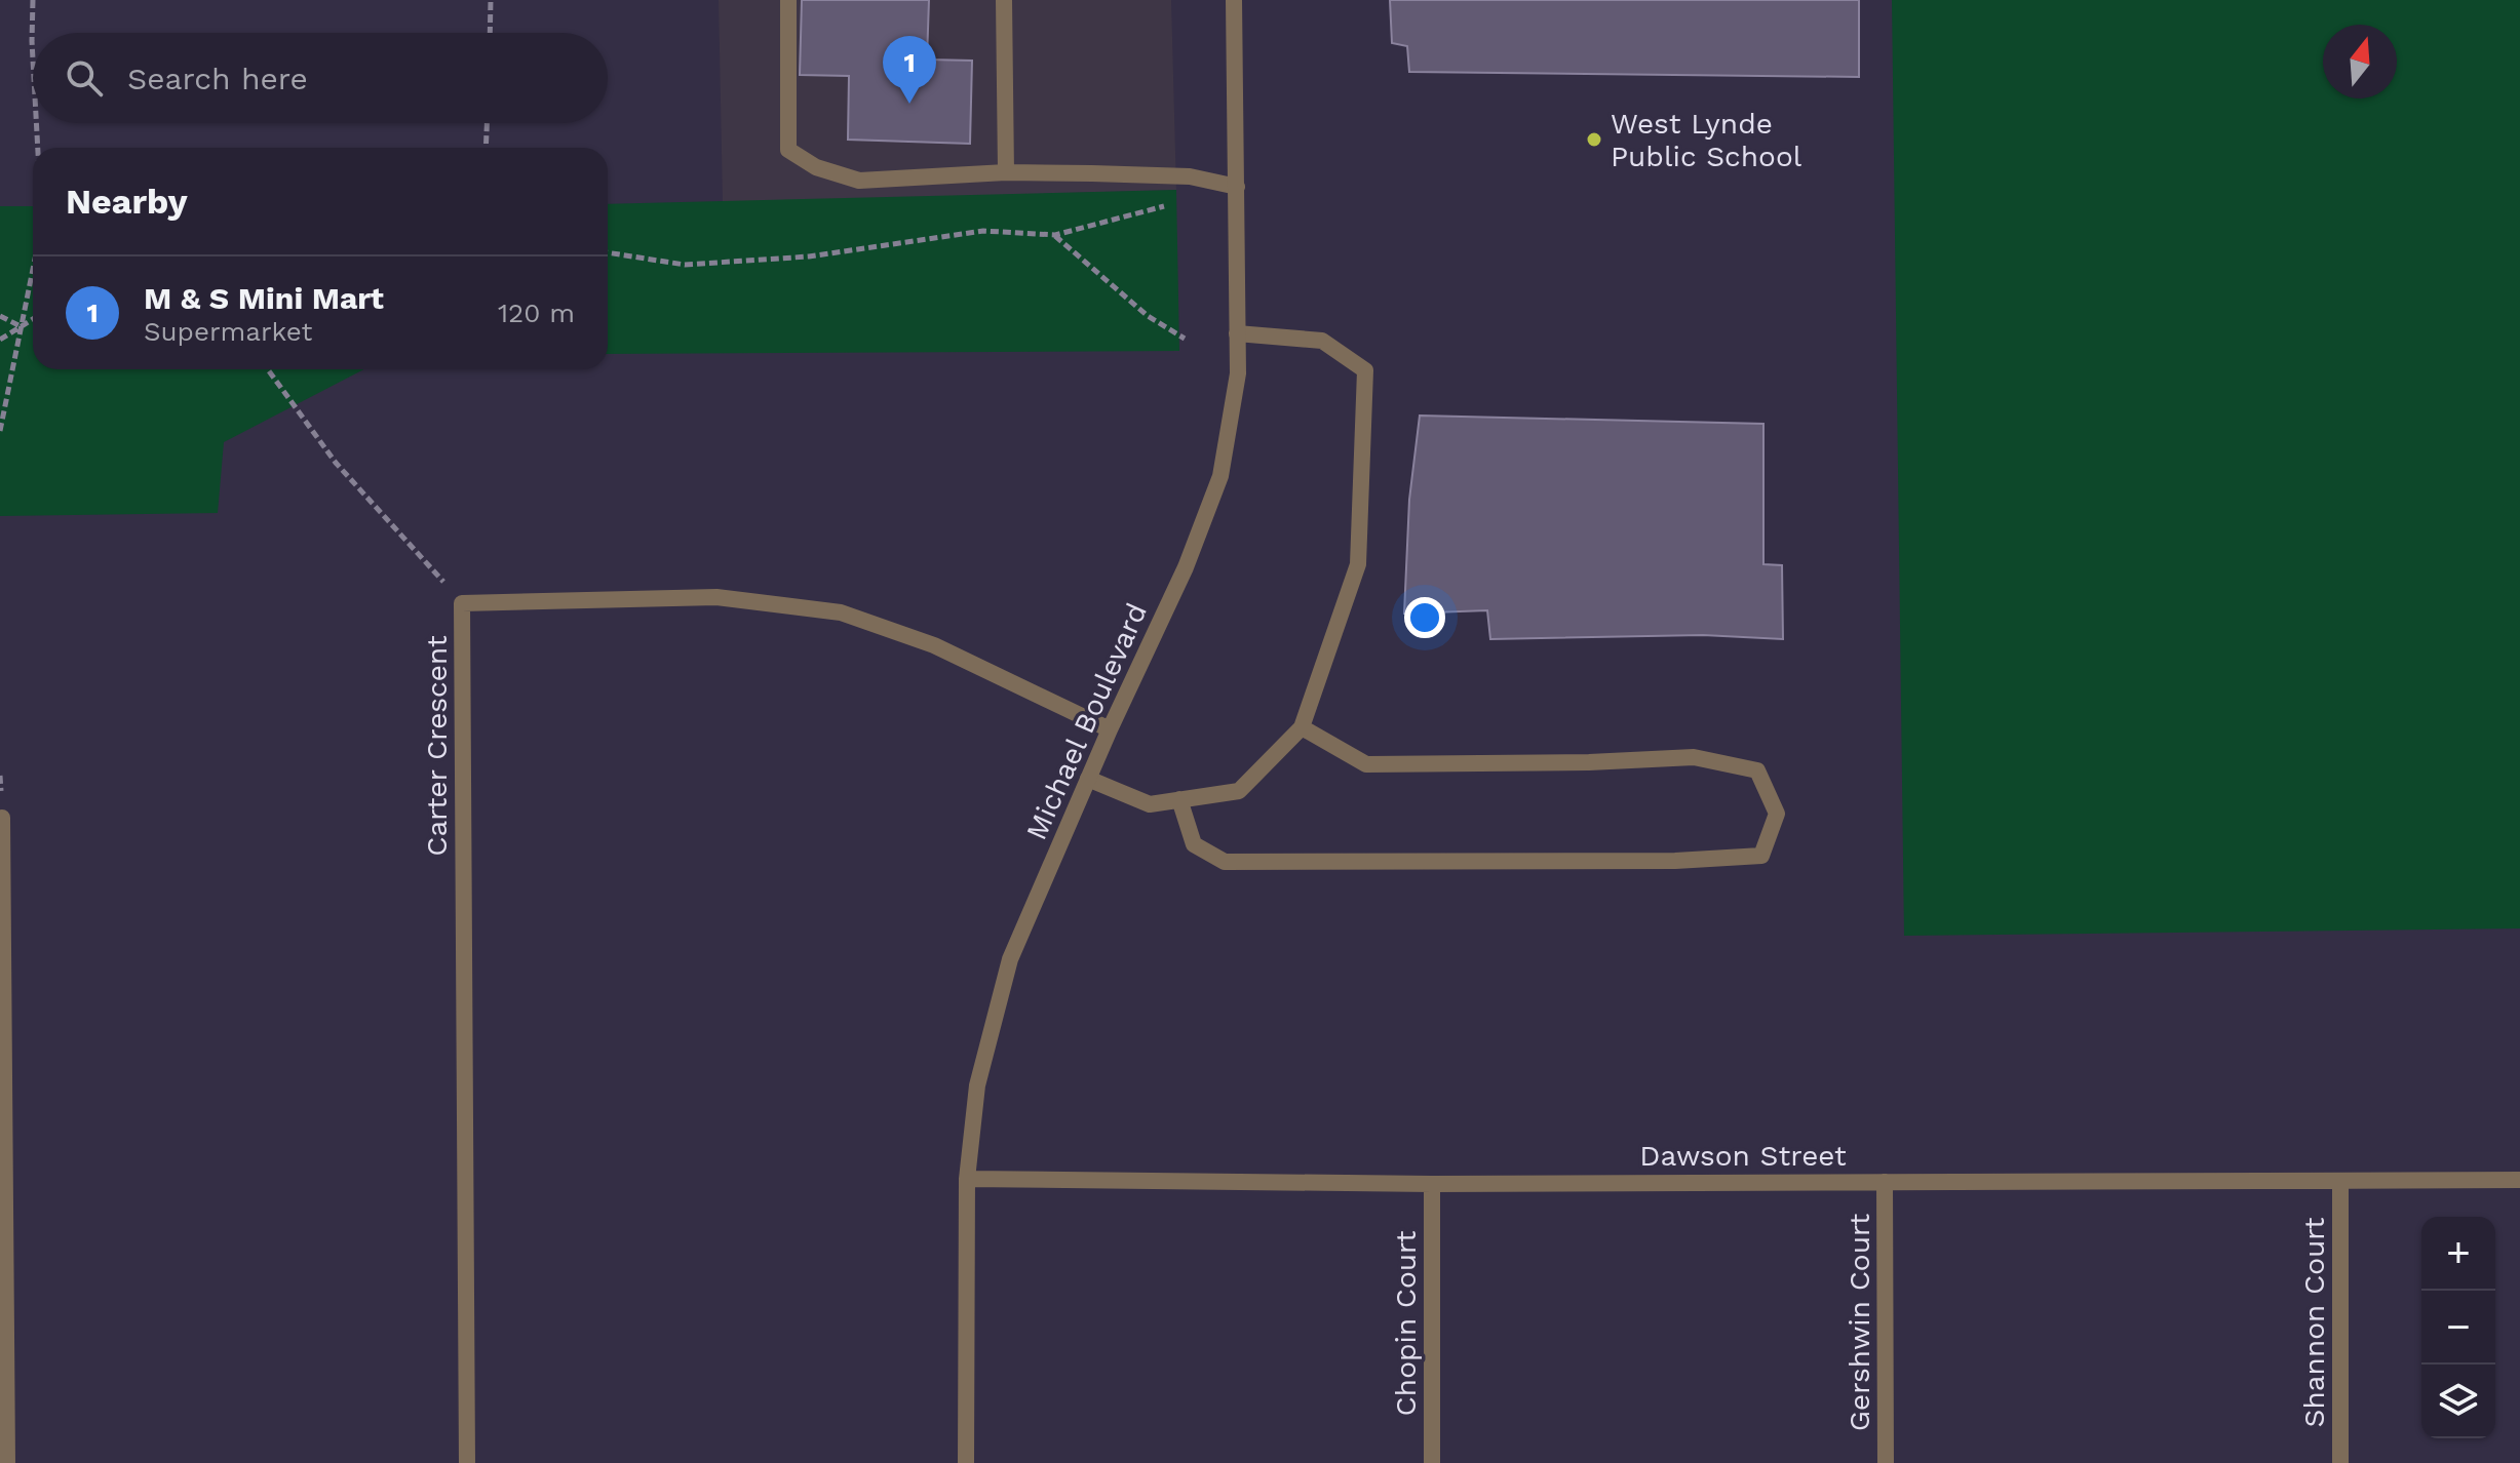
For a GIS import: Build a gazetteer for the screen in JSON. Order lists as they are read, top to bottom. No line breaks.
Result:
{"streets":{"street":["Michael Boulevard","Carter Crescent","Dawson Street","Gershwin Court","Shannon Court","Chopin Court"]},"crossings":[["Michael Boulevard","Carter Crescent"],["Michael Boulevard","Dawson Street"],["Dawson Street","Gershwin Court"],["Dawson Street","Shannon Court"],["Dawson Street","Chopin Court"]],"places":["West Lynde Public School"],"north":"top","page":{"search":"Search here","pins":"1","heading":"Nearby","list":[{"mark":"1","name":"M & S Mini Mart","note":"Supermarket","value":"120 m"}],"map_buttons":["+","−"]}}
